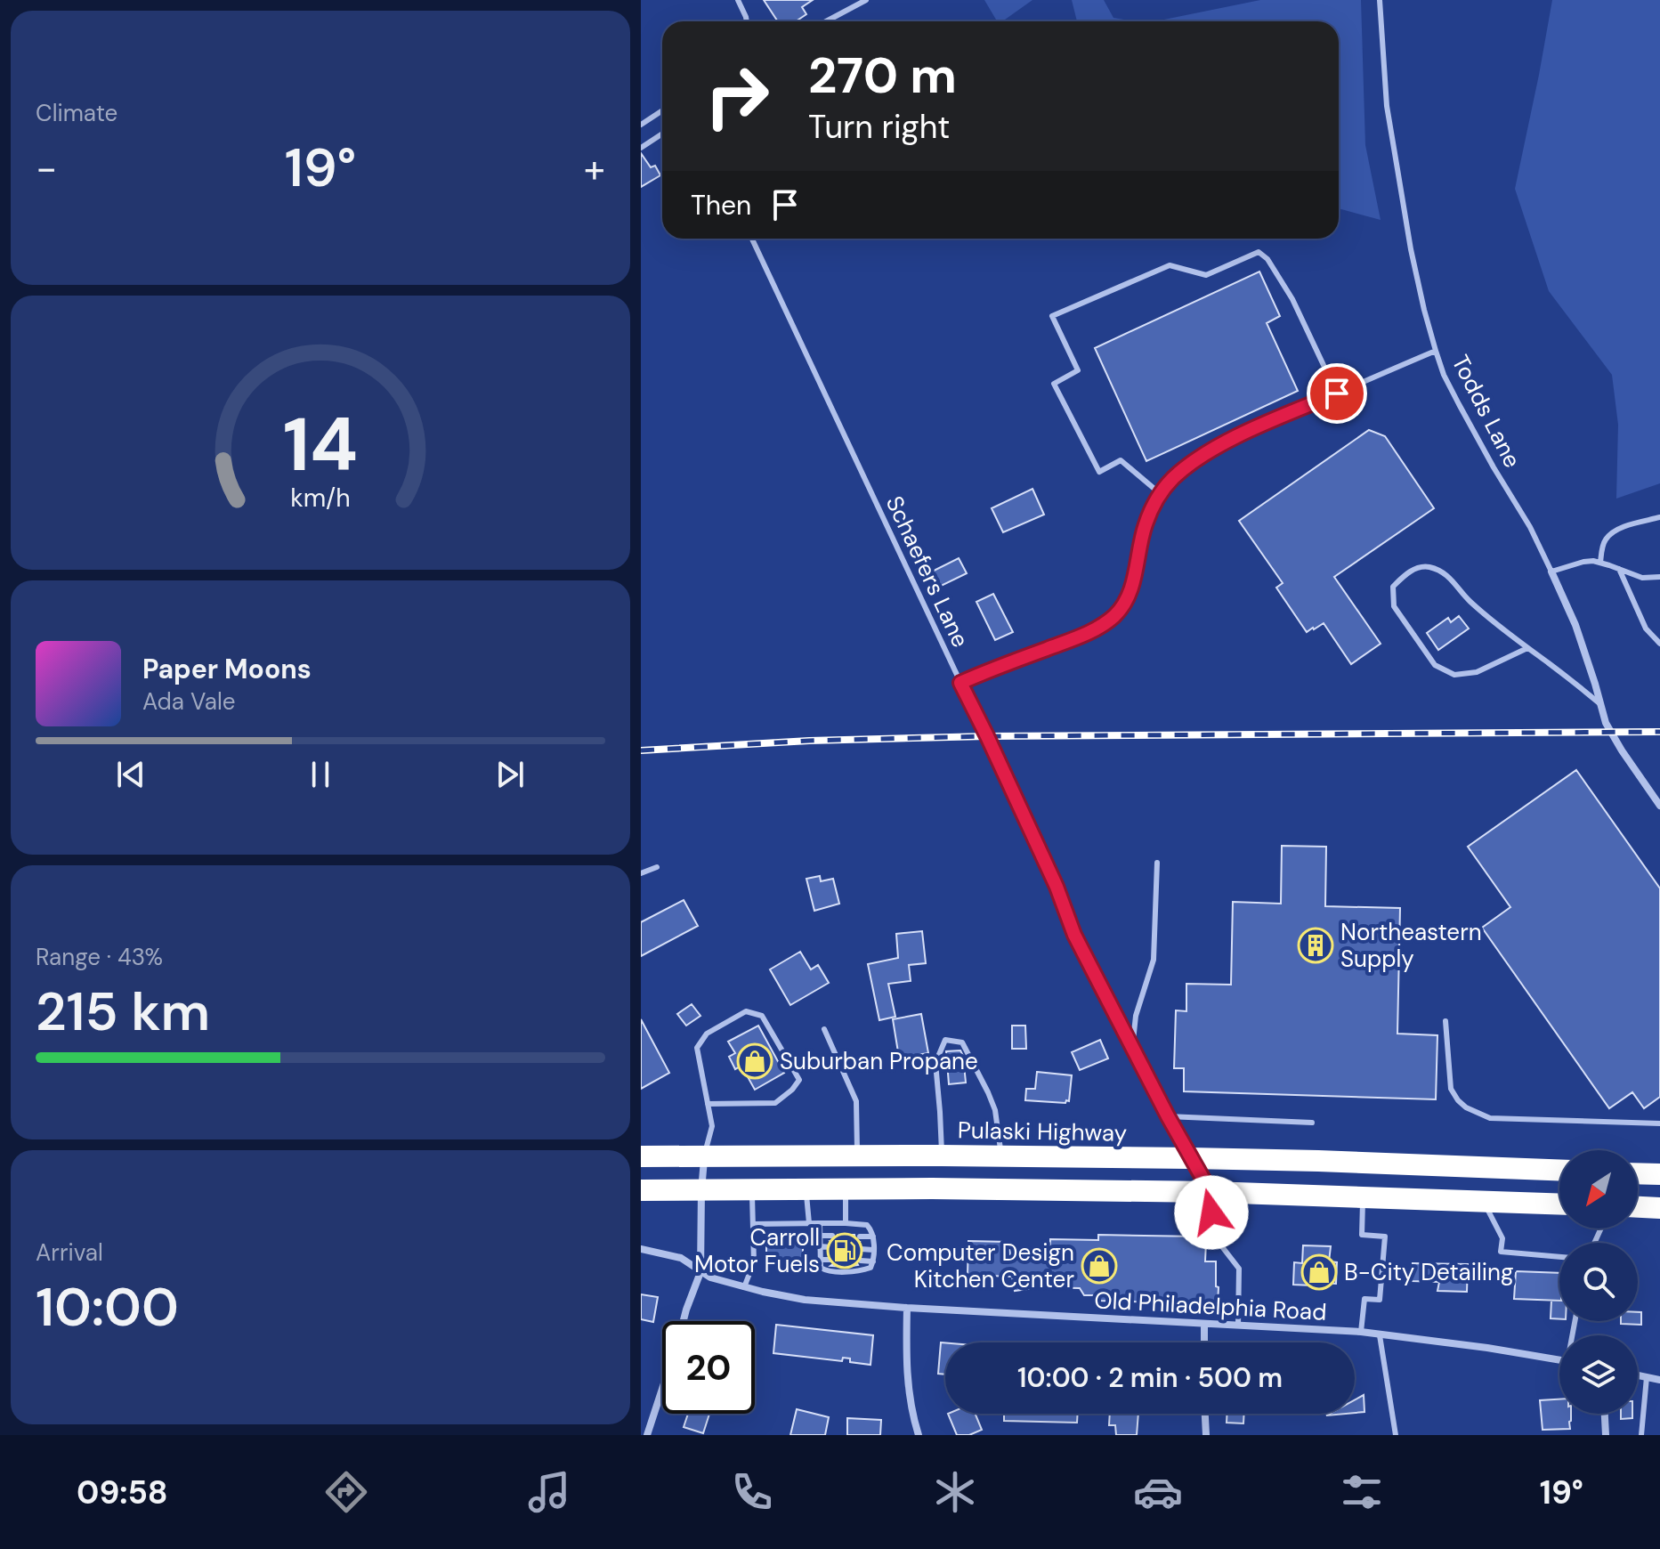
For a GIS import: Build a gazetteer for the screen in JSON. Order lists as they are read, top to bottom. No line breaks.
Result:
{"streets":{"highway":["Pulaski Highway"],"street":["Todds Lane","Old Philadelphia Road"],"lane":["Schaefers Lane"]},"crossings":[["Schaefers Lane","Pulaski Highway"]],"places":{"building":["Northeastern Supply"],"shop":["Suburban Propane","Computer Design Kitchen Center","B-City Detailing"],"fuel station":["Carroll Motor Fuels"]},"north":"bottom left","page":{"tile":["Climate",["Range · 43%","215 km"],["Arrival","10:00"]],"turn":["270 m","Turn right"],"heat":["−","19°","+"],"then":"Then","song":["Paper Moons","Ada Vale"],"limit":"20","trip":"10:00 · 2 min · 500 m","tabs":["09:58","19°"],"gauge":["14","km/h"]}}
